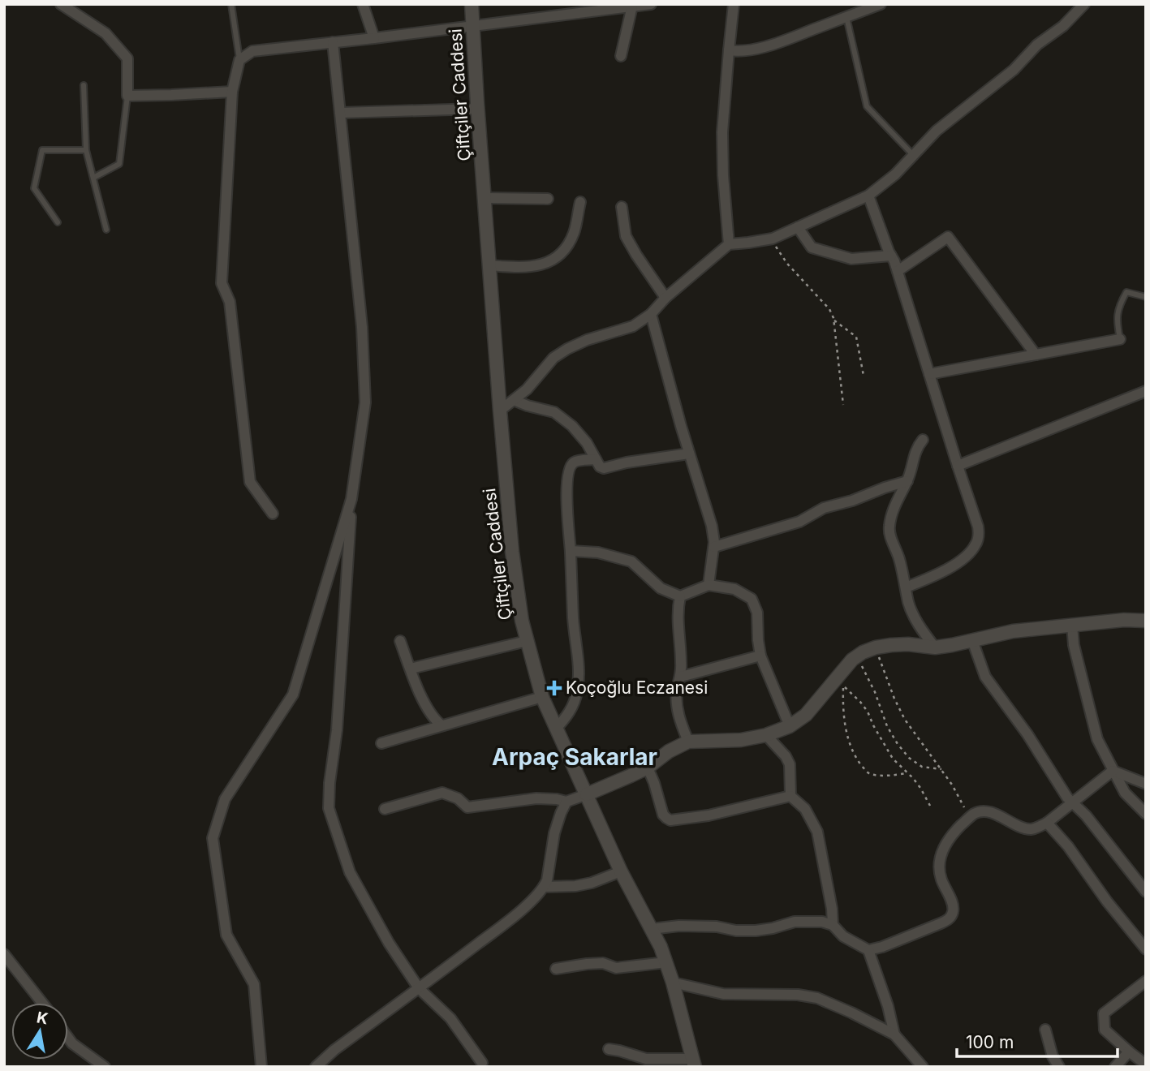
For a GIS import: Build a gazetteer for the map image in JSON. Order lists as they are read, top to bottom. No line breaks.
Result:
{"streets":{"street":["Çiftçiler Caddesi"]},"districts":["Arpaç Sakarlar"],"places":{"health":["Koçoğlu Eczanesi"]},"scale_bar":"100 m","north":"top"}
